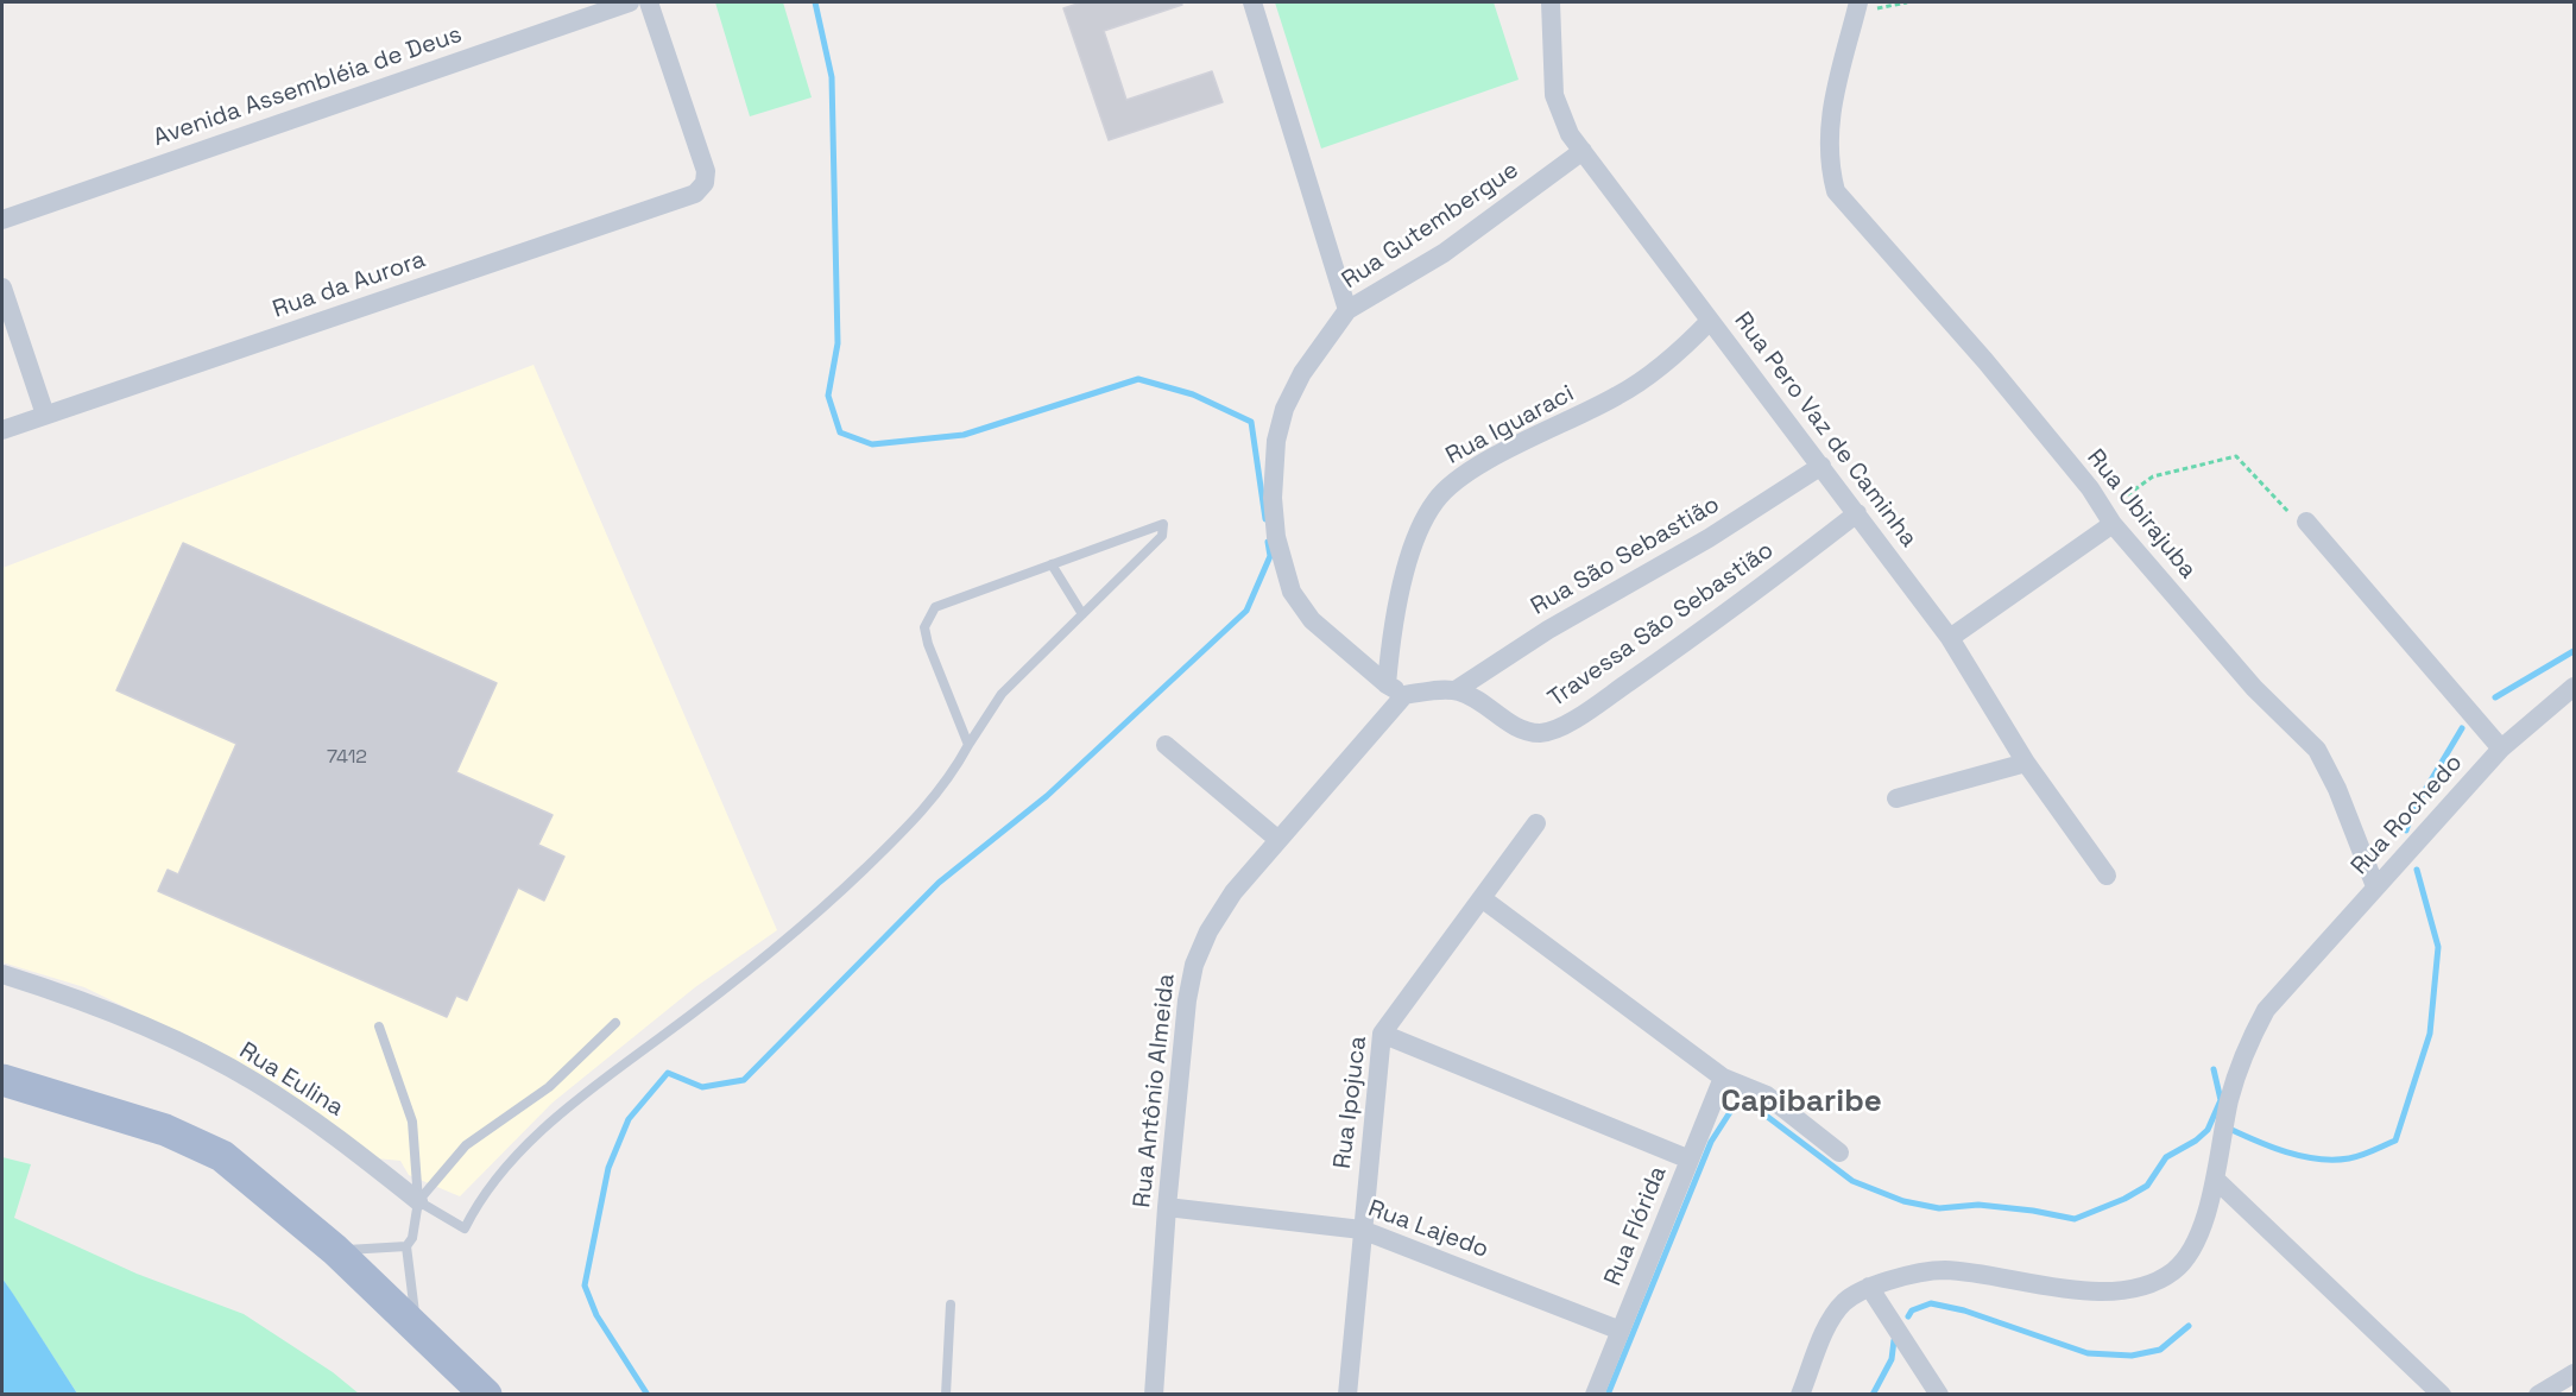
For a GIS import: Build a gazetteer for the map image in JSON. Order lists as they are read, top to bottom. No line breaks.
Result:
{"streets":{"street":["Avenida Assembléia de Deus","Rua Gutembergue","Rua da Aurora","Rua Iguaraci","Rua Pero Vaz de Caminha","Rua Ubirajuba","Rua São Sebastião","Travessa São Sebastião","Rua Rochedo","Rua Eulina","Rua Antônio Almeida","Rua Ipojuca","Rua Flórida","Rua Lajedo"]},"crossings":[["Rua Gutembergue","Rua Iguaraci"],["Rua Gutembergue","Rua Pero Vaz de Caminha"],["Rua Iguaraci","Rua Pero Vaz de Caminha"],["Rua Pero Vaz de Caminha","Rua São Sebastião"],["Rua Pero Vaz de Caminha","Travessa São Sebastião"],["Rua Ubirajuba","Rua Rochedo"],["Rua São Sebastião","Travessa São Sebastião"],["Rua Antônio Almeida","Rua Lajedo"],["Rua Ipojuca","Rua Lajedo"],["Rua Flórida","Rua Lajedo"]],"districts":["Capibaribe"],"house_numbers":["7412"]}
